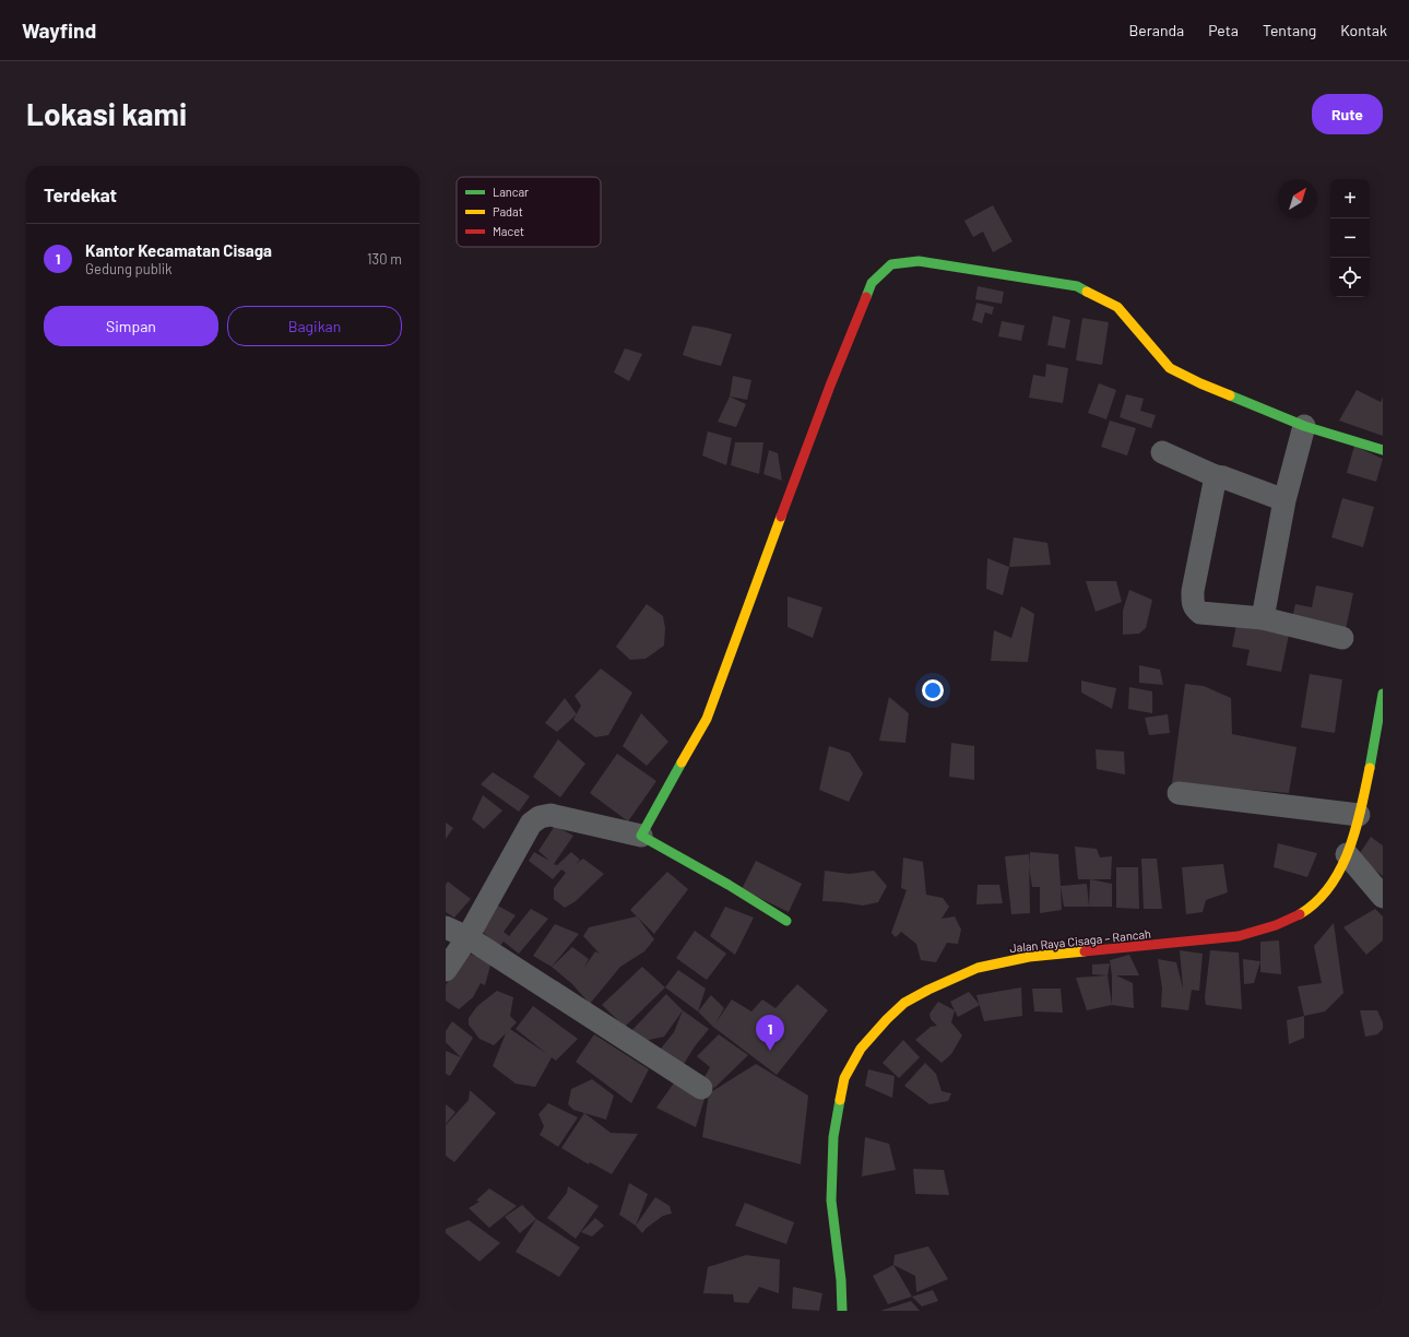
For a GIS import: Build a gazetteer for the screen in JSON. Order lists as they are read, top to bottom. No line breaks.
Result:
{"streets":{"street":["Jalan Raya Cisaga – Rancah"]},"legend":["Lancar","Padat","Macet"],"north":"top right","page":{"header":"Wayfind","nav":["Beranda","Peta","Tentang","Kontak"],"buttons":["Rute",["Simpan","Bagikan"]],"title":"Lokasi kami","heading":"Terdekat","map_buttons":["+","−"],"list":[{"mark":"1","name":"Kantor Kecamatan Cisaga","note":"Gedung publik","value":"130 m"}],"pins":"1"}}
